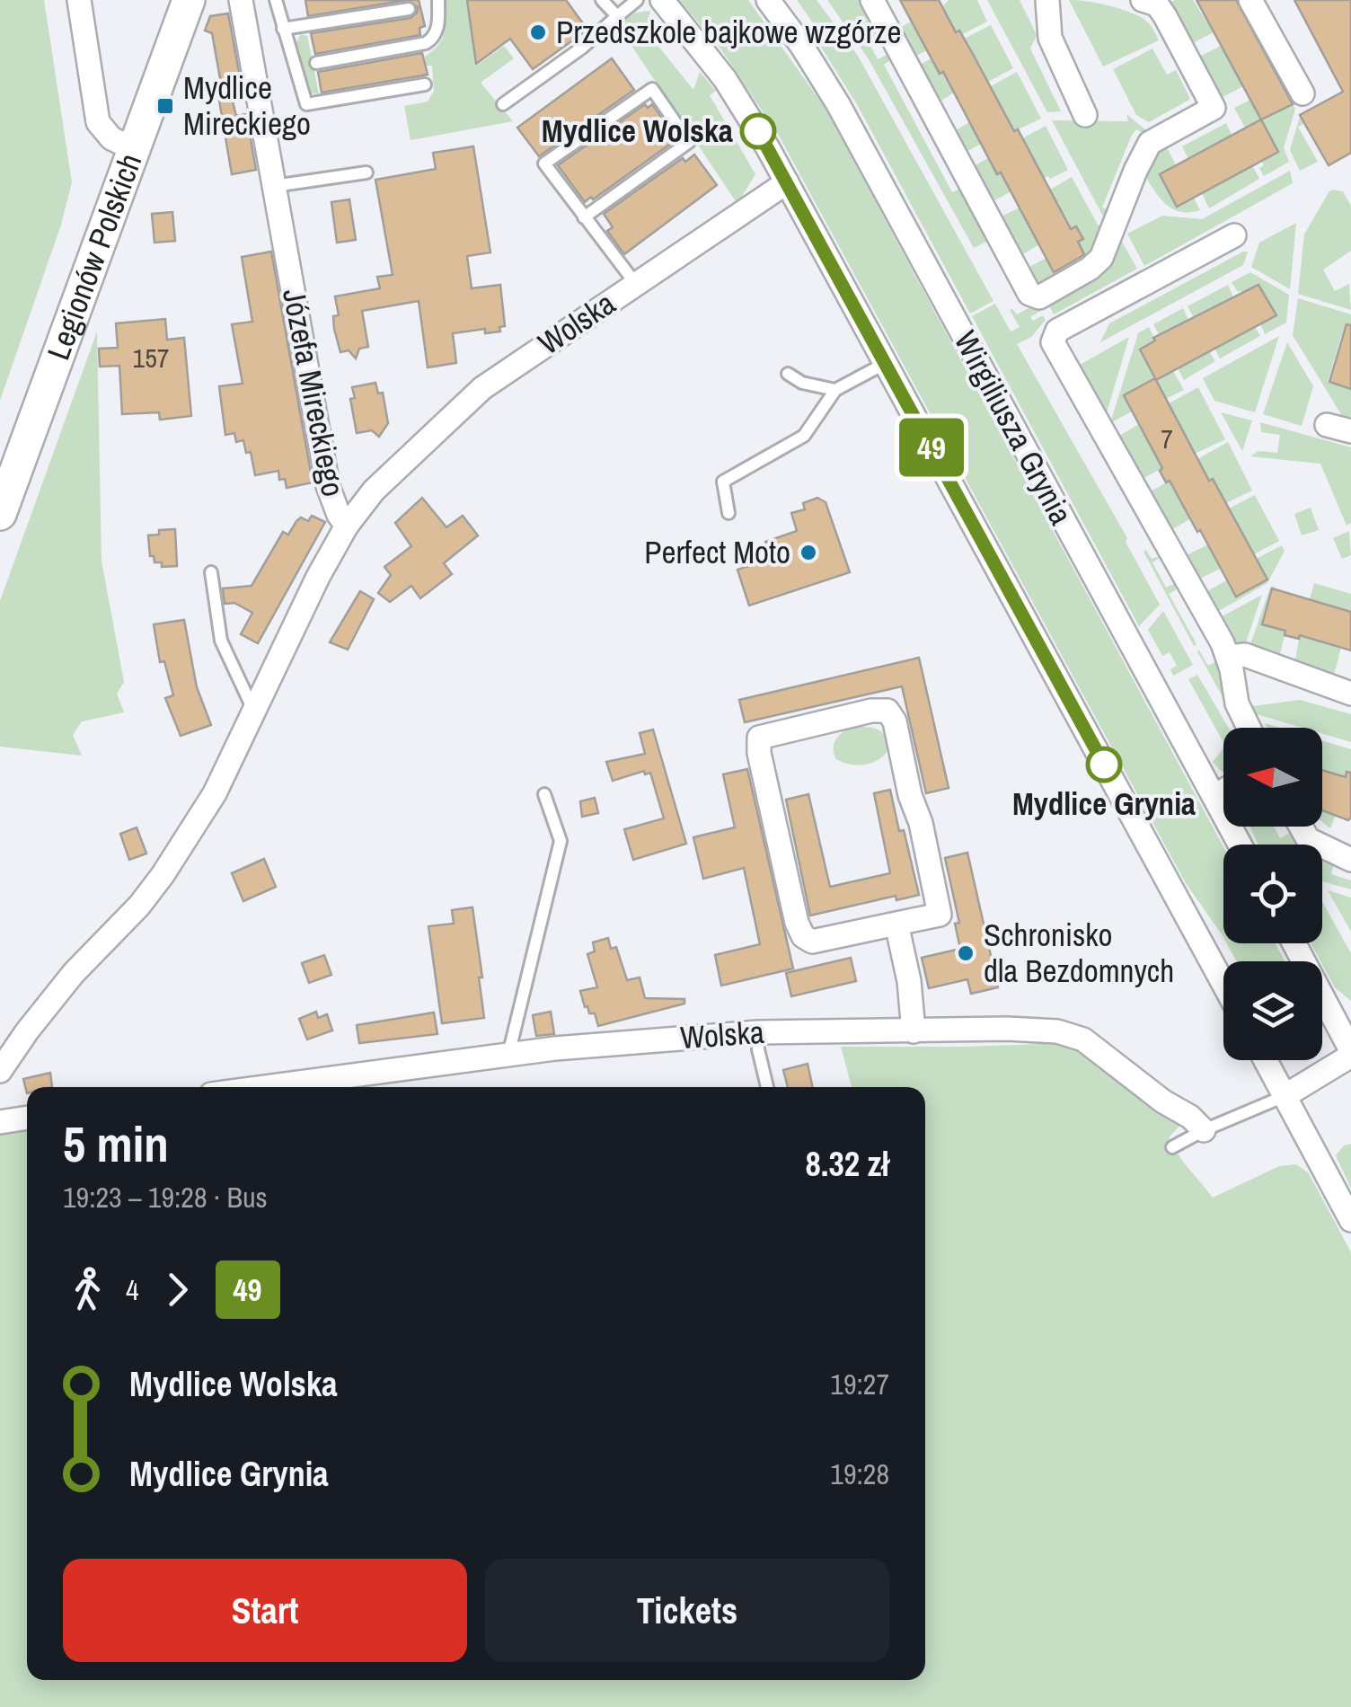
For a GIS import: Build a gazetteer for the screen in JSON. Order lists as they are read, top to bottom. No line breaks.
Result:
{"streets":{"street":["Legionów Polskich","Wolska","Józefa Mireckiego","Wirgiliusza Grynia"]},"crossings":[["Wolska","Józefa Mireckiego"]],"places":{"other":["Przedszkole bajkowe wzgórze","Mydlice Wolska","Perfect Moto","Mydlice Grynia","Schronisko dla Bezdomnych"],"transit":["Mydlice Mireckiego"]},"lines":["bus line 49"],"house_numbers":["157","7"],"north":"left","page":{"on_map":"49","heading":["5 min","19:23 – 19:28 · Bus","8.32 zł"],"legs":["4","49"],"list":[{"name":"Mydlice Wolska","value":"19:27"},{"name":"Mydlice Grynia","value":"19:28"}],"buttons":["Start","Tickets"]}}
